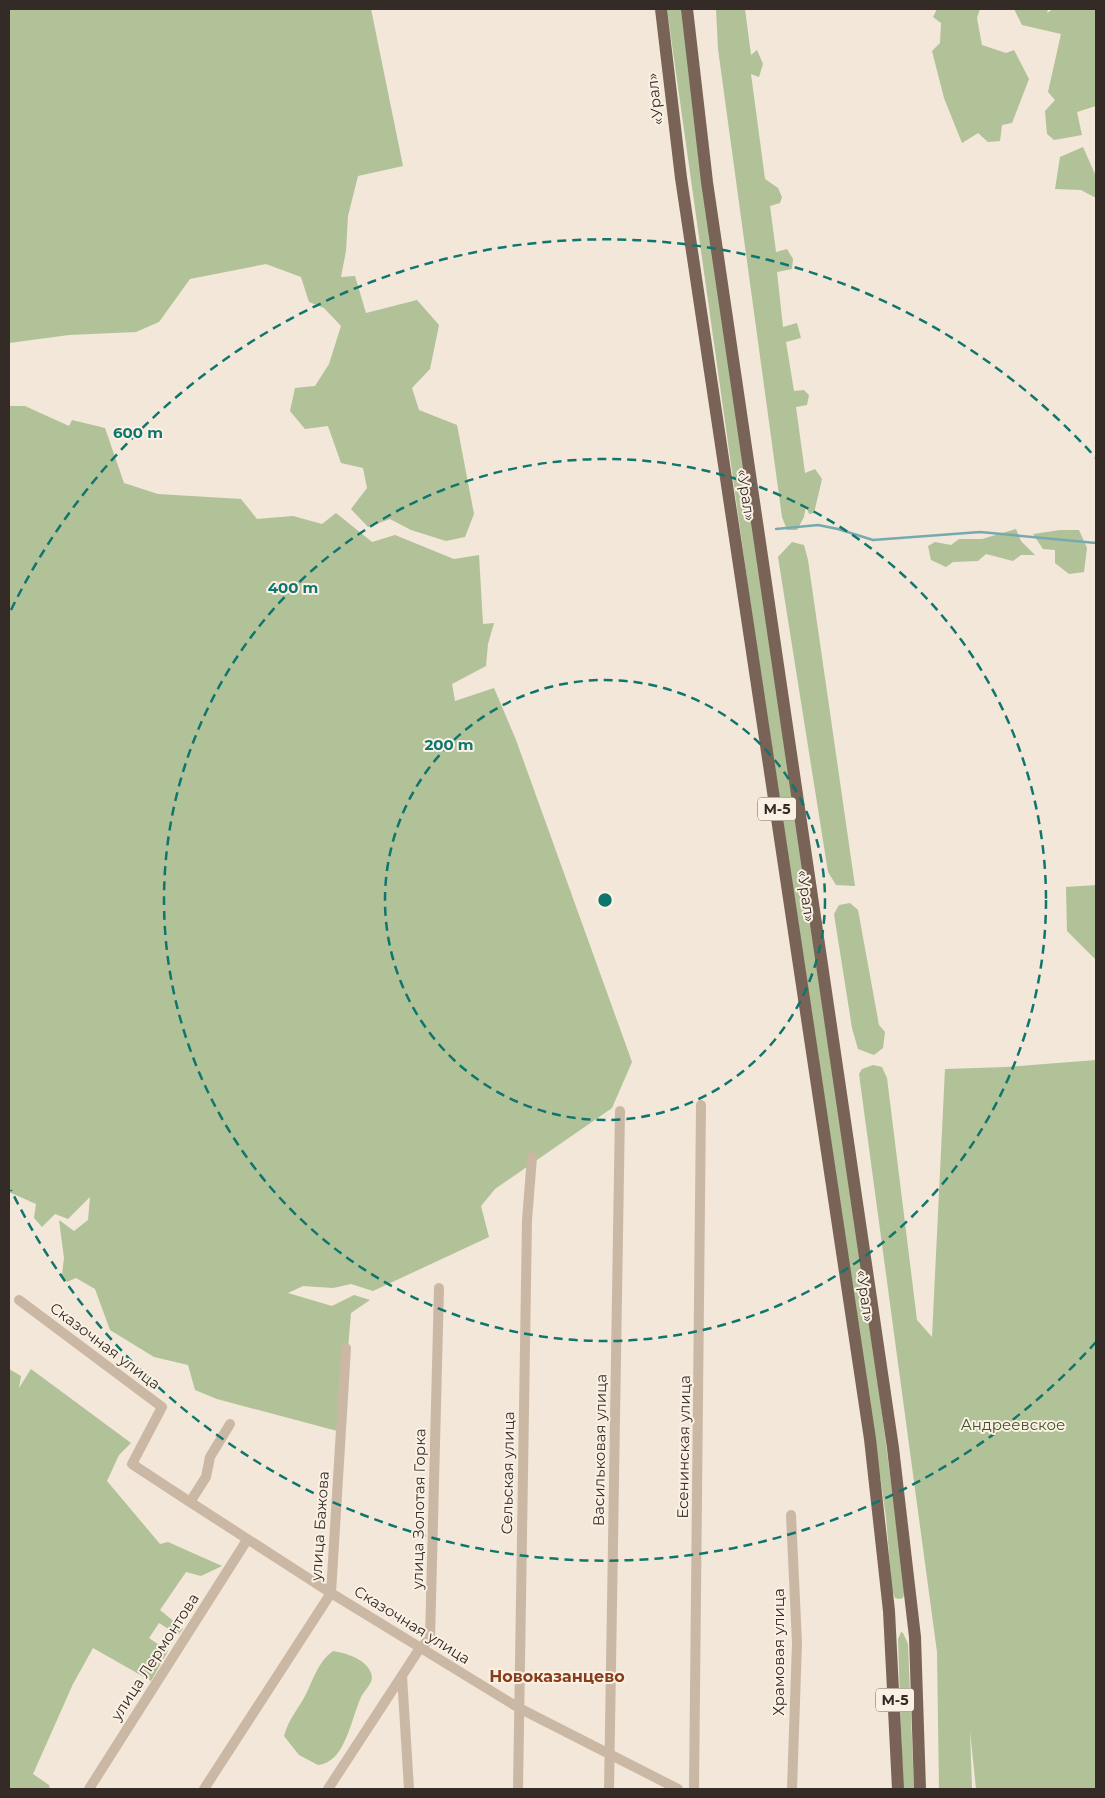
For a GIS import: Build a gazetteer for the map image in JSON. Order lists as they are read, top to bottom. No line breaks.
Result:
{"streets":{"main road":["«Урал»","М-5"],"street":["Сказочная улица","Есенинская улица","Васильковая улица","Сельская улица","улица Золотая Горка","улица Бажова","Храмовая улица","улица Лермонтова"]},"crossings":[["Сказочная улица","Васильковая улица"],["Сказочная улица","Сельская улица"],["Сказочная улица","улица Золотая Горка"],["Сказочная улица","улица Бажова"],["Сказочная улица","улица Лермонтова"]],"districts":["Новоказанцево"],"parks":["Андреевское"],"rings":["600 m","400 m","200 m"]}
